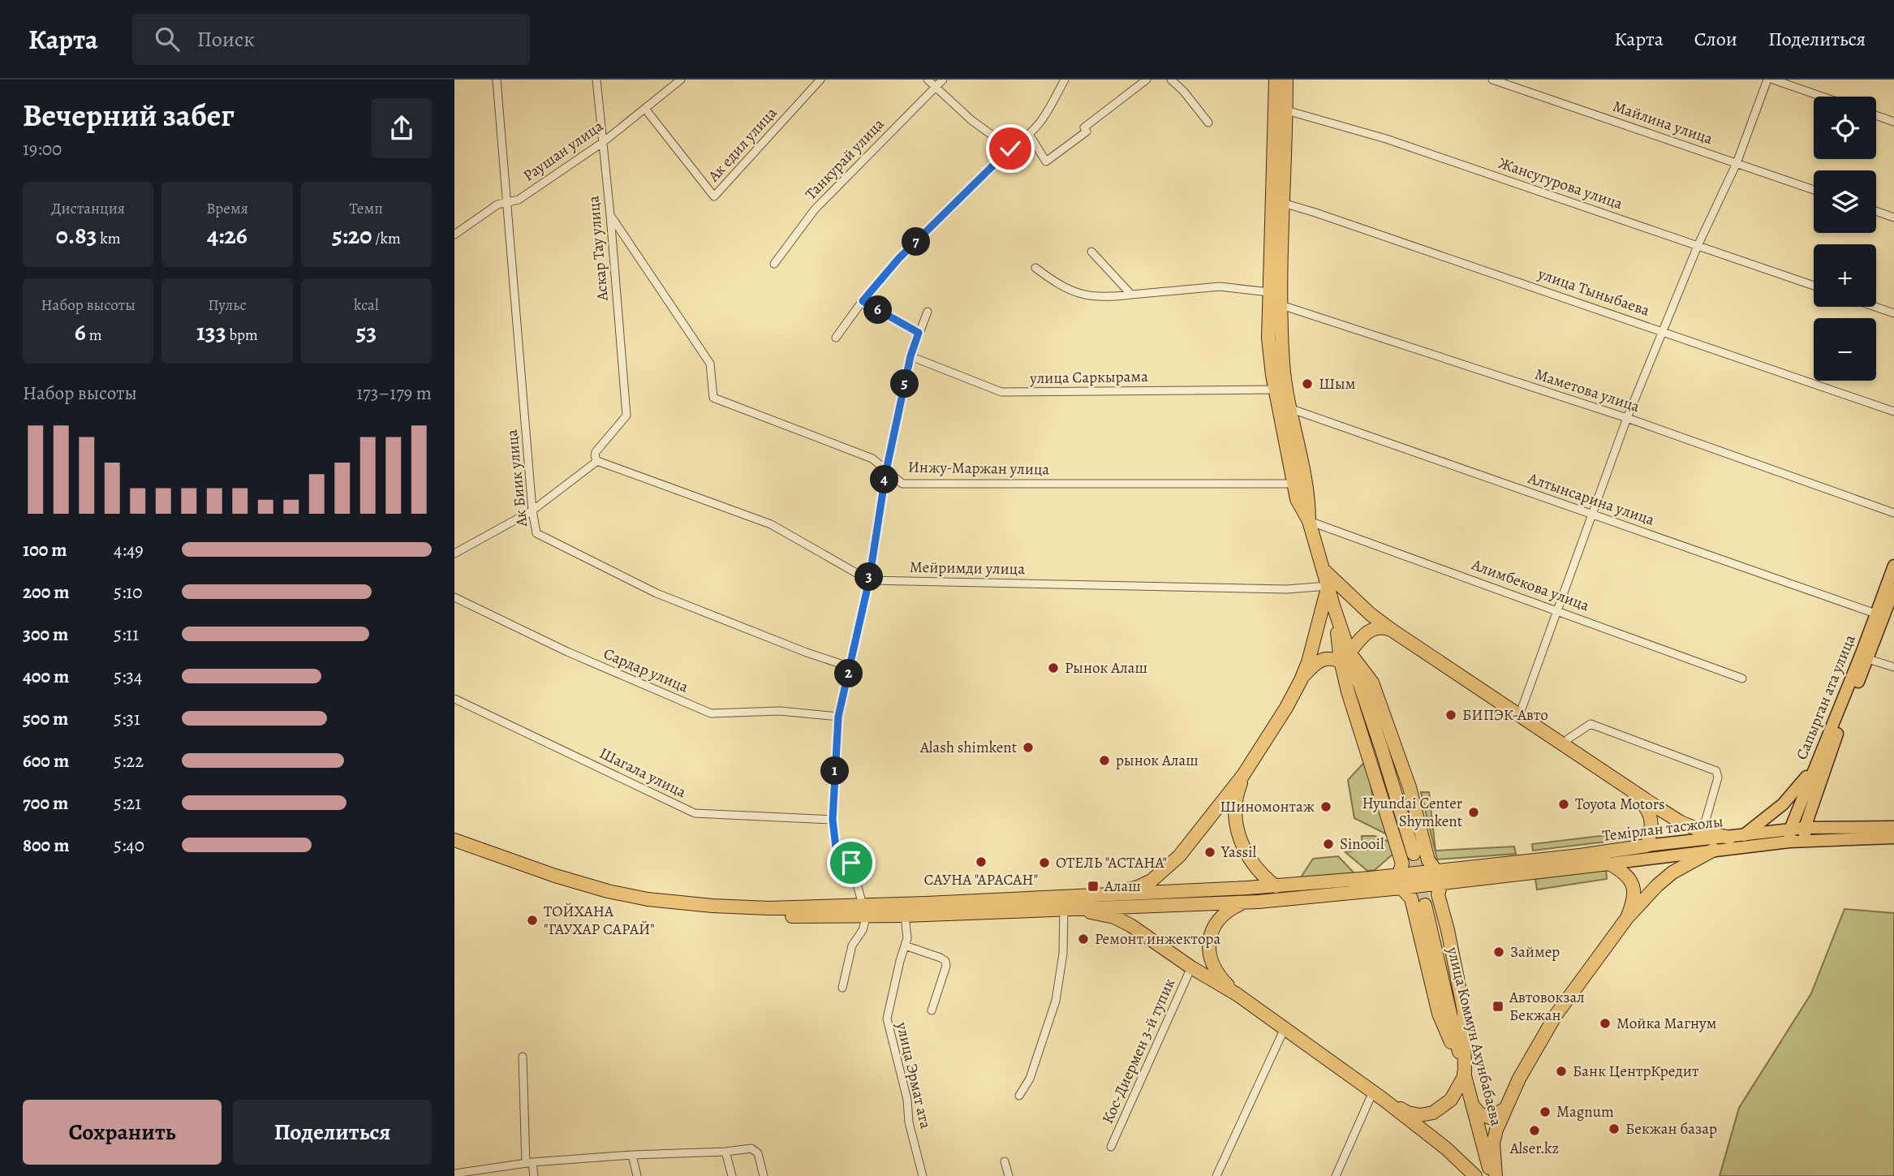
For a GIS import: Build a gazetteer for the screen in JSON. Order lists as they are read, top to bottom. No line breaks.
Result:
{"streets":{"highway":["Темірлан тасжолы","улица Коммун Ахунбабаева"],"main road":["Сапырган ата улица"],"street":["Майлина улица","Ак едил улица","Раушан улица","Танкурай улица","Жансугурова улица","Аскар Тау улица","улица Тыныбаева","улица Саркырама","Маметова улица","Инжу-Маржан улица","Ак Биик улица","Алтынсарина улица","Мейримди улица","Алимбекова улица","Сардар улица","Шагала улица","Кос-Диермен 3-й тупик","улица Эрмат ата"]},"crossings":[["Ак едил улица","Раушан улица"],["Раушан улица","Аскар Тау улица"],["Раушан улица","Ак Биик улица"],["Аскар Тау улица","Инжу-Маржан улица"],["Аскар Тау улица","Мейримди улица"],["Алтынсарина улица","Сапырган ата улица"],["Сапырган ата улица","Темірлан тасжолы"]],"places":{"other":["Шым","Рынок Алаш","БИПЭК-Авто","Alash shimkent","рынок Алаш","Toyota Motors","Шиномонтаж","Hyundai Center Shymkent","Sinooil","Yassil","САУНА \"АРАСАН\"","ОТЕЛЬ \"АСТАНА\"","ТОЙХАНА \"ГАУХАР САРАЙ\"","Ремонт инжектора","Займер","Мойка Магнум","Банк ЦентрКредит","Magnum","Бекжан базар","Alser.kz"],"transit":["Алаш","Автовокзал Бекжан"]},"page":{"header":"Карта","search":"Поиск","nav":["Карта","Слои","Поделиться"],"heading":["Вечерний забег","19:00"],"map_buttons":["+","−"],"stats":[["Дистанция","0.83 km"],["Время","4:26"],["Темп","5:20 /km"],["Набор высоты","6 m"],["Пульс","133 bpm"],["kcal","53"]],"pins":["7","6","5","4","3","2","1"],"chart":["Набор высоты","173–179 m"],"list":[{"name":"100 m","note":"4:49"},{"name":"200 m","note":"5:10"},{"name":"300 m","note":"5:11"},{"name":"400 m","note":"5:34"},{"name":"500 m","note":"5:31"},{"name":"600 m","note":"5:22"},{"name":"700 m","note":"5:21"},{"name":"800 m","note":"5:40"}],"buttons":["Сохранить","Поделиться"]}}
